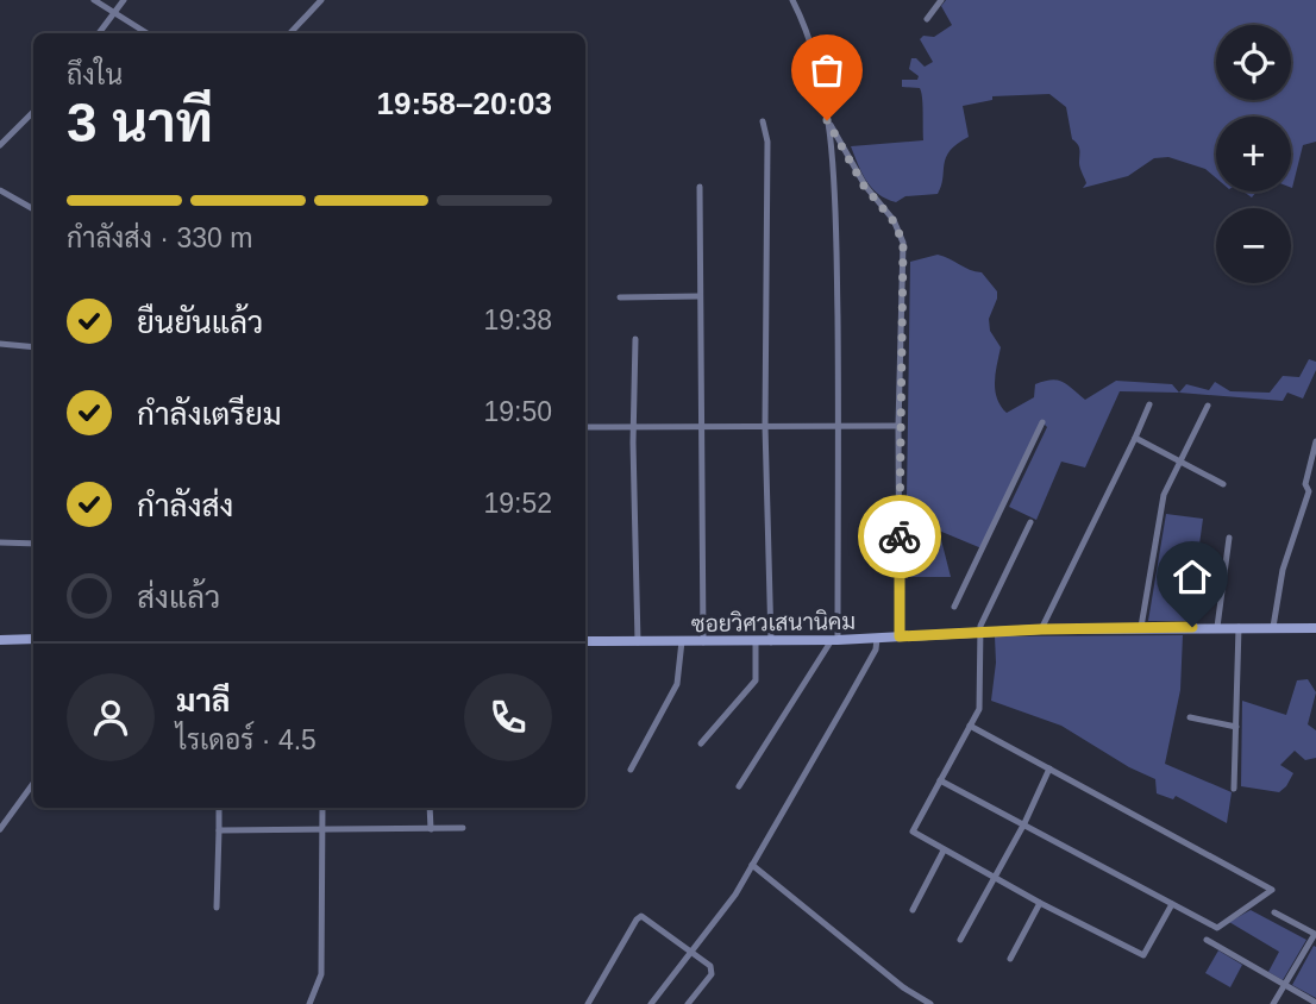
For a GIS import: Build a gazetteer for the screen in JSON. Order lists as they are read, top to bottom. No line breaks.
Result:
{"streets":{"street":["ซอยวิศวเสนานิคม"]},"page":{"map_buttons":["+","−"],"heading":["3 นาที","ถึงใน","19:58–20:03"],"panel":["มาลี","ไรเดอร์ · 4.5"],"bar":"กำลังส่ง · 330 m","list":[["ยืนยันแล้ว","19:38"],["กำลังเตรียม","19:50"],["กำลังส่ง","19:52"],"ส่งแล้ว"]}}
